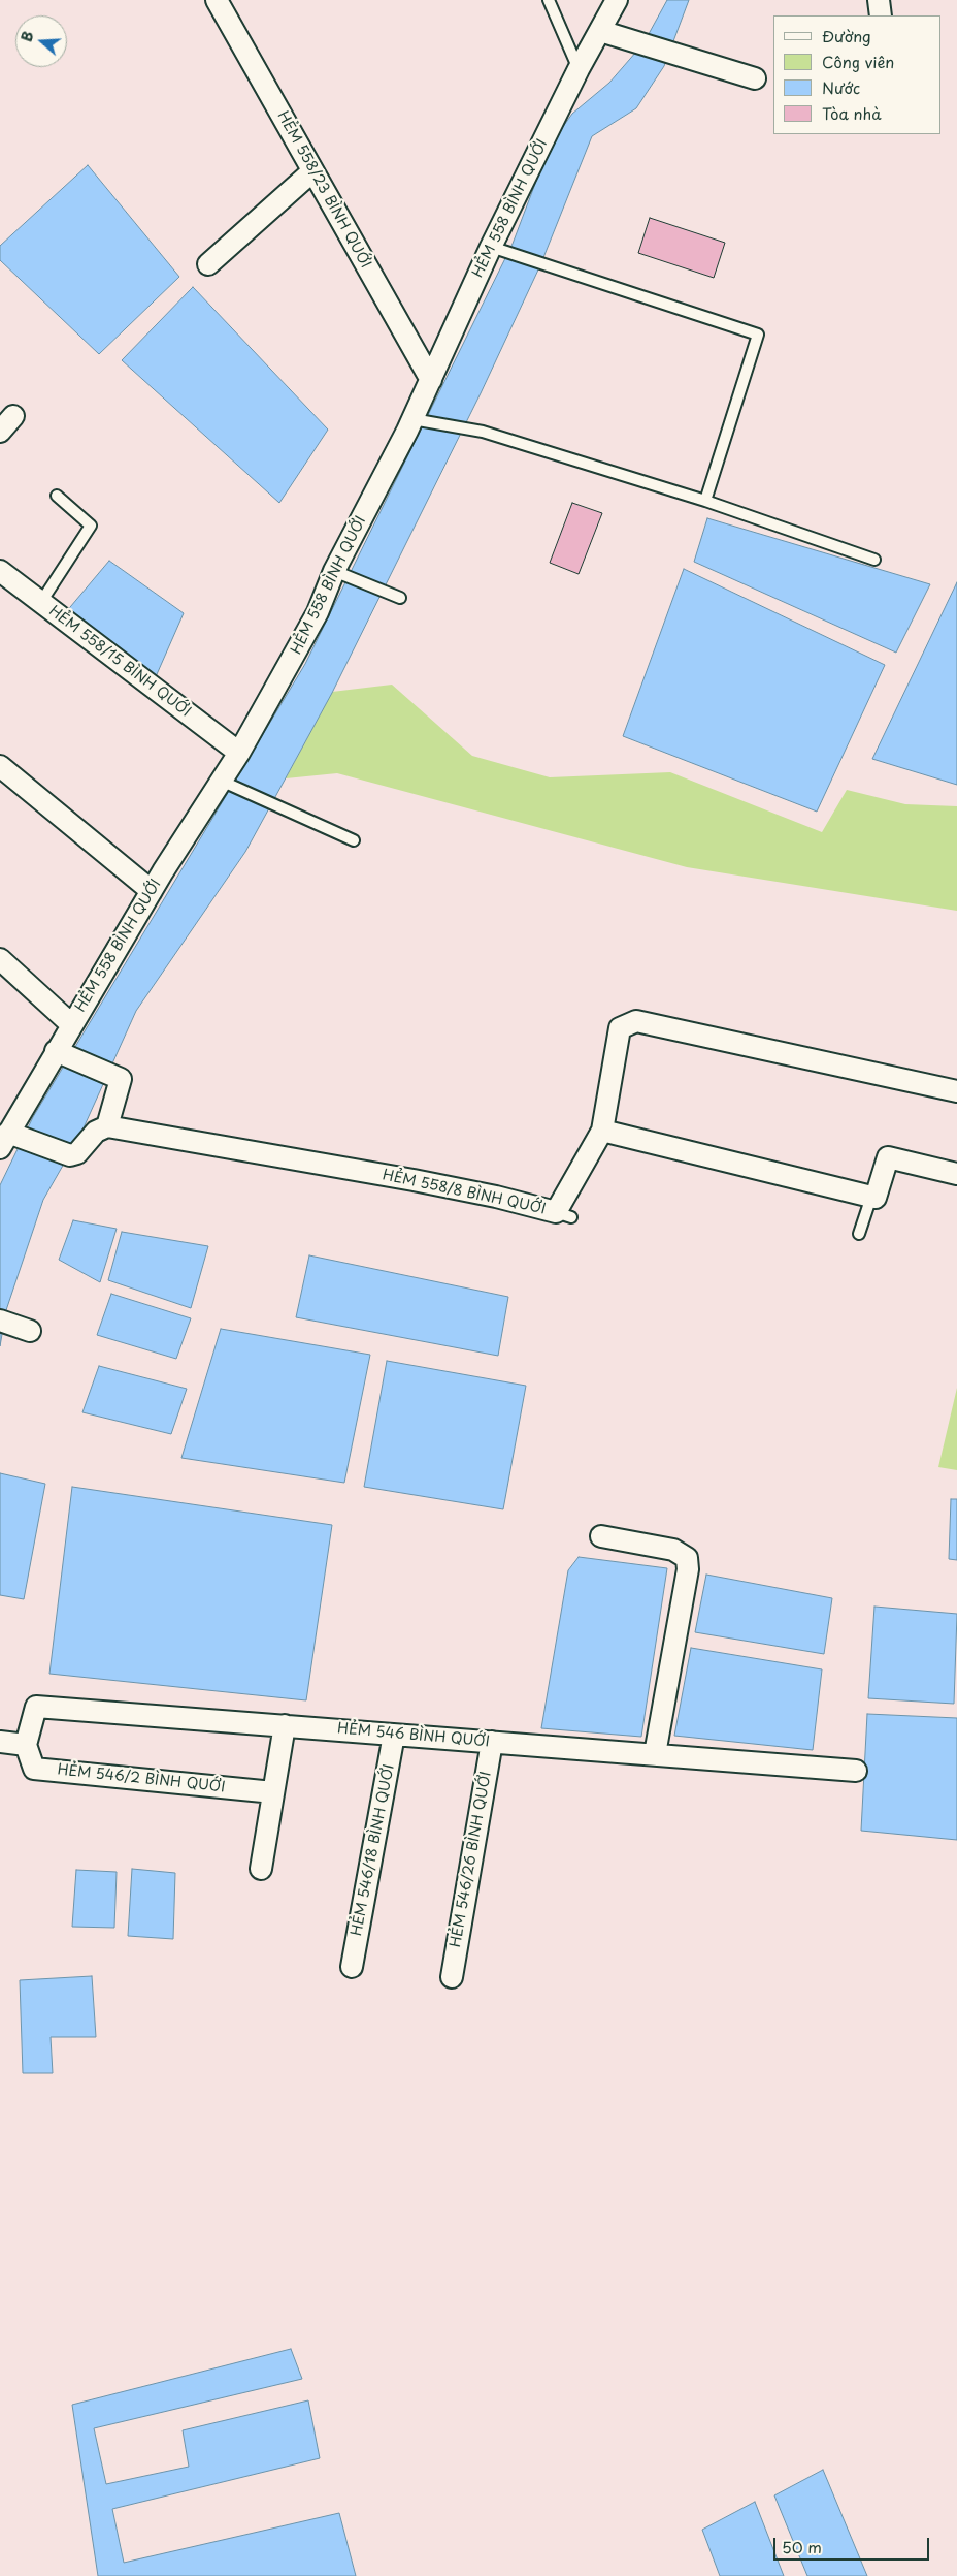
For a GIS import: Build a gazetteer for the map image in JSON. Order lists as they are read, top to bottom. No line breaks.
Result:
{"streets":{"street":["HẺM 558/23 BÌNH QUỚI","HẺM 558 BÌNH QUỚI","HẺM 558/15 BÌNH QUỚI","HẺM 558/8 BÌNH QUỚI","HẺM 546 BÌNH QUỚI","HẺM 546/2 BÌNH QUỚI","HẺM 546/18 BÌNH QUỚI","HẺM 546/26 BÌNH QUỚI"]},"crossings":[["HẺM 558/23 BÌNH QUỚI","HẺM 558 BÌNH QUỚI"],["HẺM 558 BÌNH QUỚI","HẺM 558/15 BÌNH QUỚI"],["HẺM 546 BÌNH QUỚI","HẺM 546/2 BÌNH QUỚI"],["HẺM 546 BÌNH QUỚI","HẺM 546/18 BÌNH QUỚI"],["HẺM 546 BÌNH QUỚI","HẺM 546/26 BÌNH QUỚI"]],"legend":["Đường","Công viên","Nước","Tòa nhà"],"scale_bar":"50 m","north":"left"}
